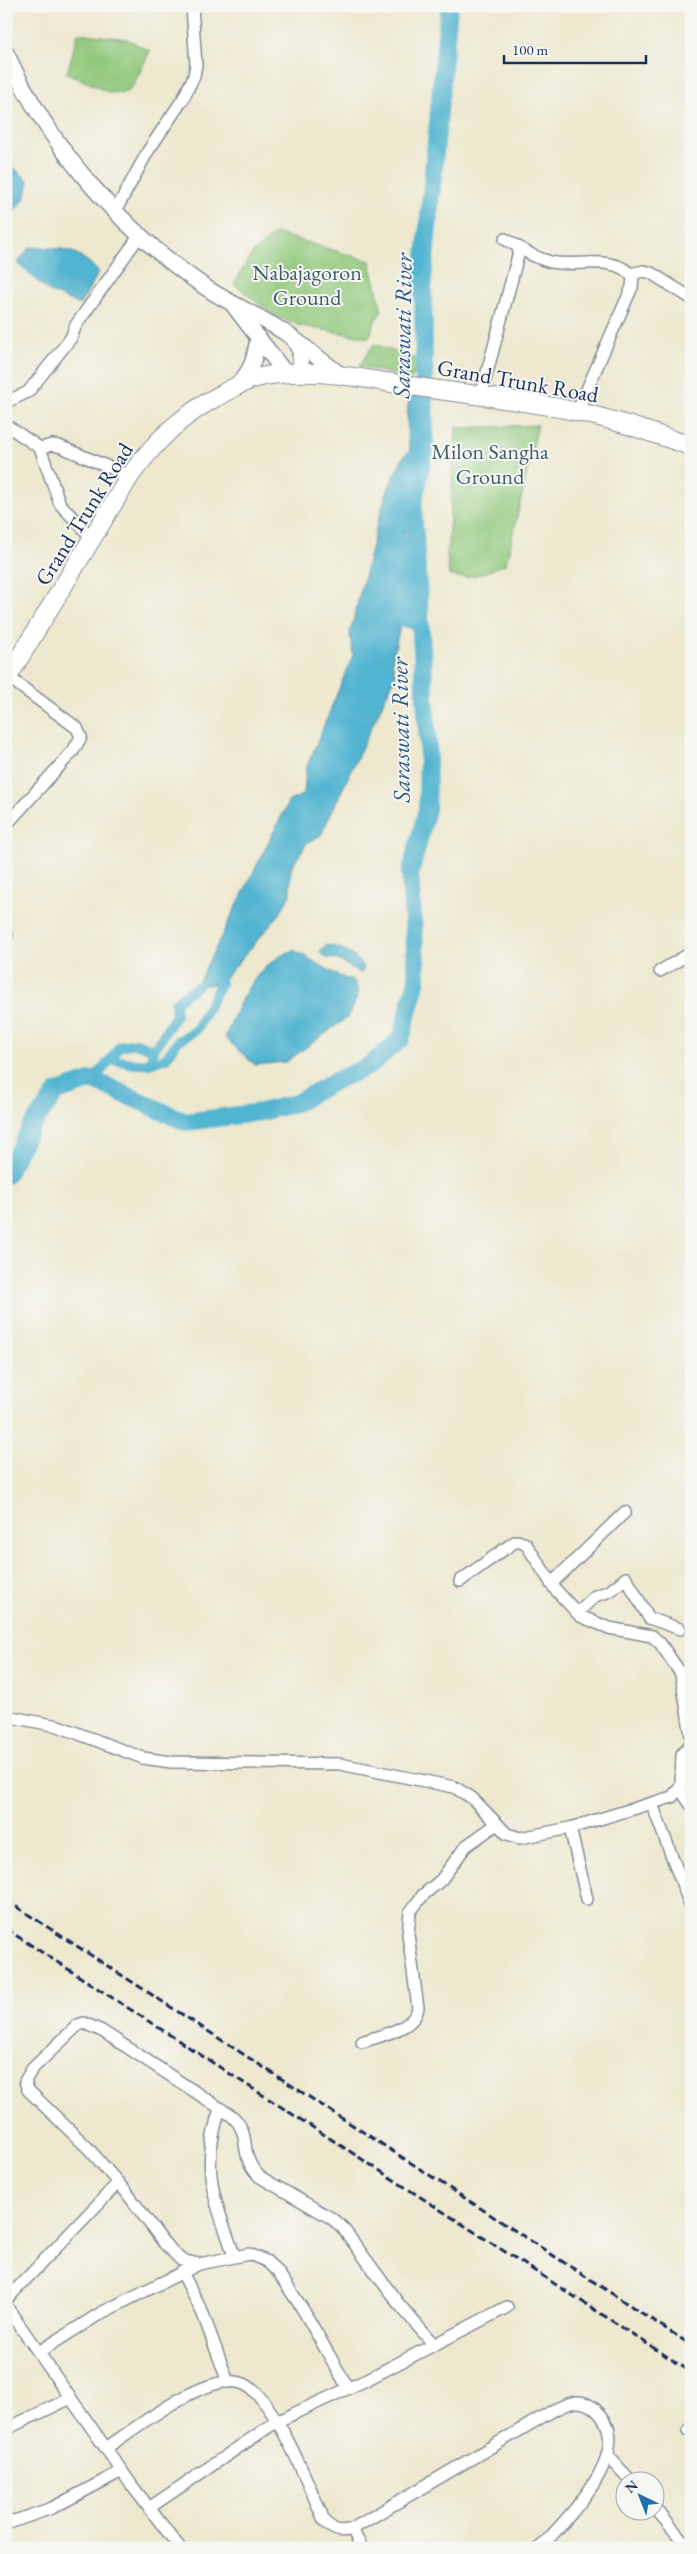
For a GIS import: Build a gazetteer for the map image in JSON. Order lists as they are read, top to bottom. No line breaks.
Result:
{"streets":{"highway":["Grand Trunk Road"]},"water":["Saraswati River"],"parks":["Nabajagoron Ground","Milon Sangha Ground"],"scale_bar":"100 m","north":"top left"}
